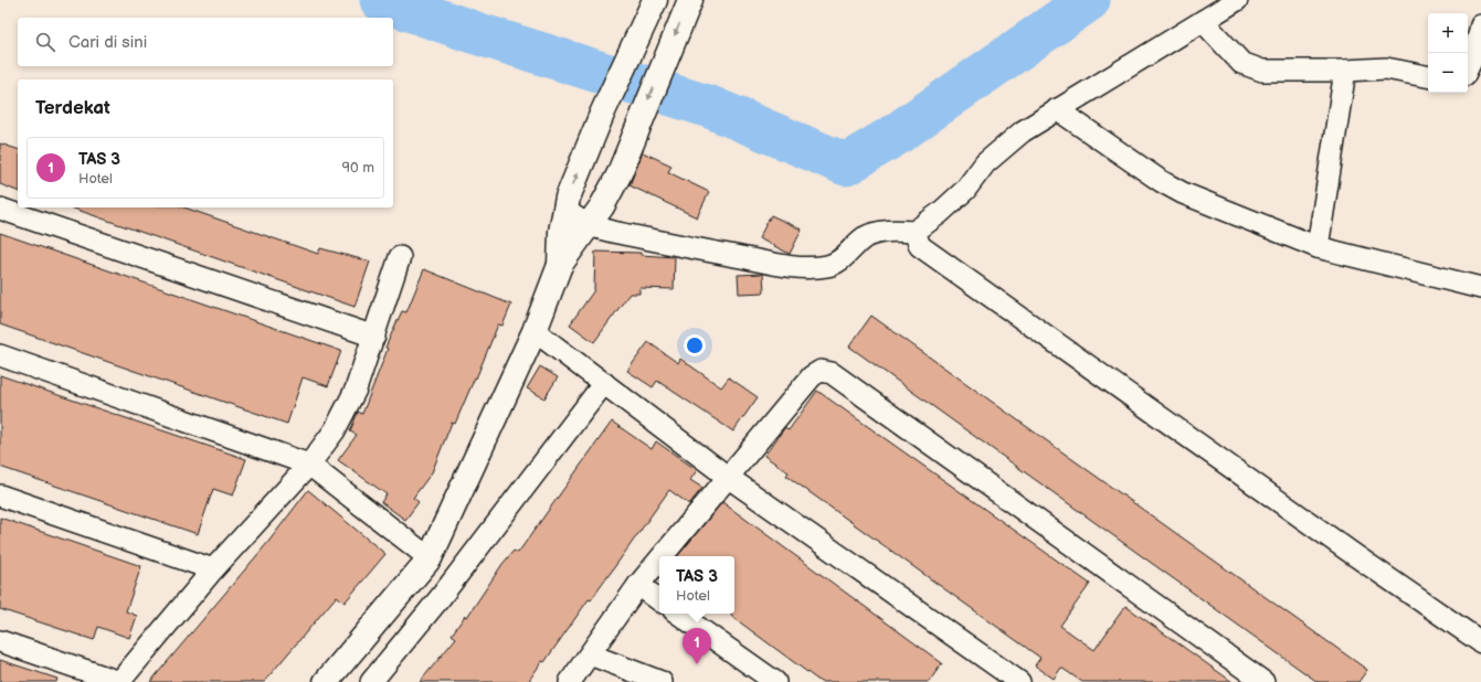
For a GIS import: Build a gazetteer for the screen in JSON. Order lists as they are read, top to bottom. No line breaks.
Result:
{"page":{"map_buttons":["+","−"],"search":"Cari di sini","heading":"Terdekat","list":[{"mark":"1","name":"TAS 3","note":"Hotel","value":"90 m"}],"popup":["TAS 3","Hotel"],"pins":"1"}}
